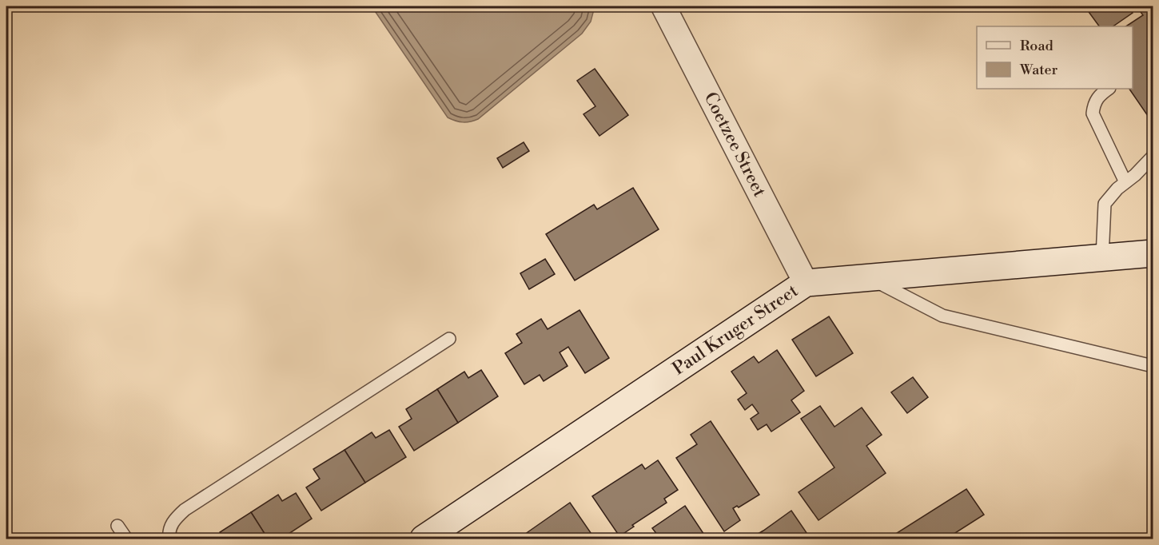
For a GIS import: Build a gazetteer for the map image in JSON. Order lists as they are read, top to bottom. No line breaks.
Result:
{"streets":{"street":["Coetzee Street","Paul Kruger Street"]},"crossings":[["Coetzee Street","Paul Kruger Street"]],"legend":["Road","Water"]}
